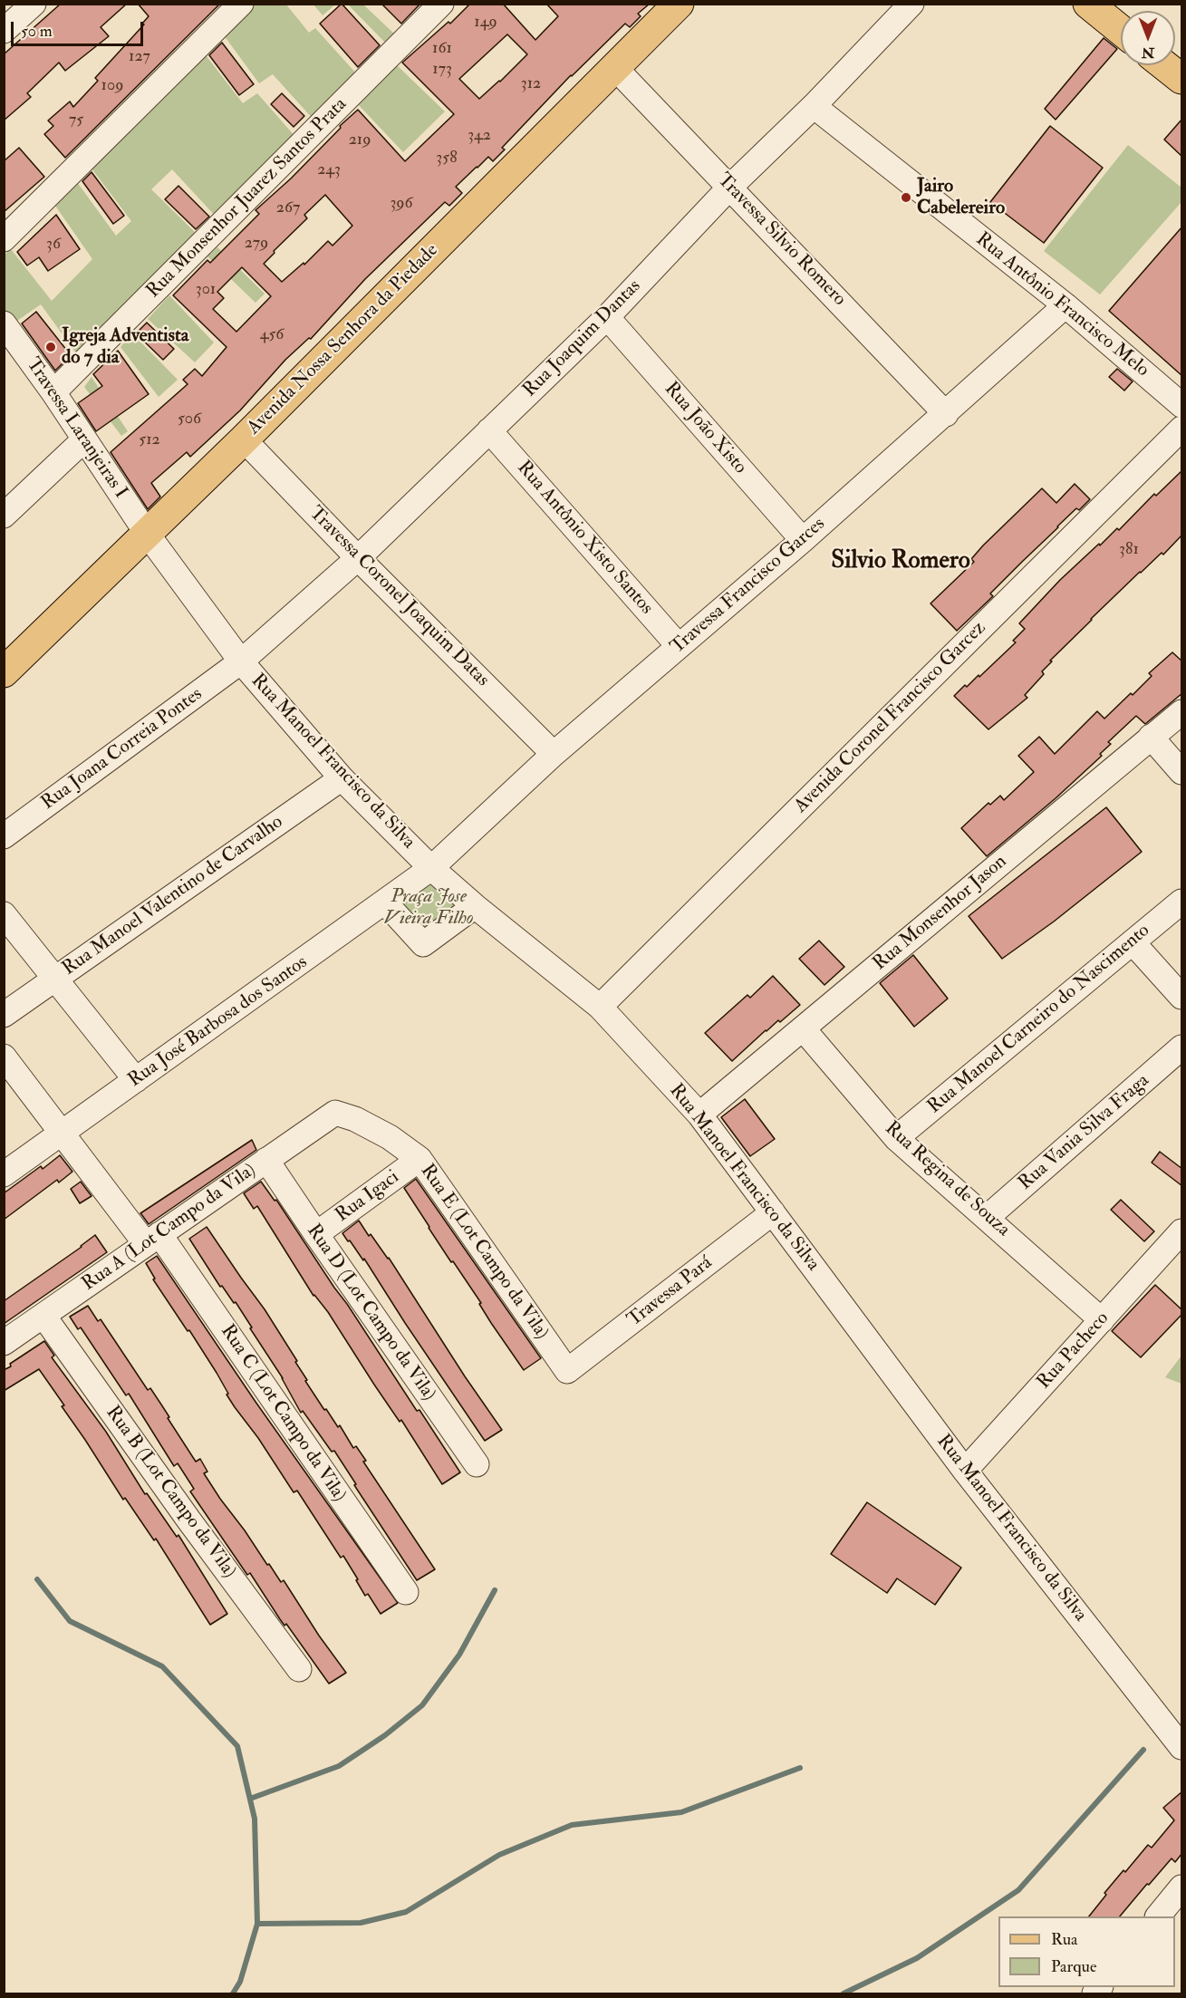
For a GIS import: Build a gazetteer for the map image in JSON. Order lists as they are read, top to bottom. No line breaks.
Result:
{"streets":{"main road":["Avenida Nossa Senhora da Piedade"],"street":["Rua Monsenhor Juarez Santos Prata","Travessa Silvio Romero","Rua Antônio Francisco Melo","Rua Joaquim Dantas","Travessa Laranjeiras I","Rua João Xisto","Rua Antônio Xisto Santos","Travessa Francisco Garces","Travessa Coronel Joaquim Datas","Avenida Coronel Francisco Garcez","Rua Joana Correia Pontes","Rua Manoel Francisco da Silva","Rua Manoel Valentino de Carvalho","Rua Monsenhor Jason","Rua Manoel Carneiro do Nascimento","Rua José Barbosa dos Santos","Rua Vania Silva Fraga","Rua Regina de Souza","Rua Igaci","Rua A (Lot Campo da Vila)","Rua E (Lot Campo da Vila)","Travessa Pará","Rua D (Lot Campo da Vila)","Rua Pacheco","Rua C (Lot Campo da Vila)","Rua B (Lot Campo da Vila)"]},"crossings":[["Rua Monsenhor Juarez Santos Prata","Travessa Laranjeiras I"],["Travessa Silvio Romero","Rua Joaquim Dantas"],["Travessa Silvio Romero","Avenida Nossa Senhora da Piedade"],["Travessa Silvio Romero","Travessa Francisco Garces"],["Rua Antônio Francisco Melo","Rua Joaquim Dantas"],["Rua Antônio Francisco Melo","Travessa Francisco Garces"],["Rua Joaquim Dantas","Rua João Xisto"],["Rua Joaquim Dantas","Rua Antônio Xisto Santos"],["Rua Joaquim Dantas","Travessa Coronel Joaquim Datas"],["Rua Joaquim Dantas","Rua Joana Correia Pontes"],["Rua Joaquim Dantas","Rua Manoel Francisco da Silva"],["Avenida Nossa Senhora da Piedade","Travessa Laranjeiras I"],["Avenida Nossa Senhora da Piedade","Travessa Coronel Joaquim Datas"],["Avenida Nossa Senhora da Piedade","Rua Manoel Francisco da Silva"],["Travessa Laranjeiras I","Rua Manoel Francisco da Silva"],["Rua João Xisto","Travessa Francisco Garces"],["Rua Antônio Xisto Santos","Travessa Francisco Garces"],["Travessa Francisco Garces","Travessa Coronel Joaquim Datas"],["Travessa Francisco Garces","Rua Manoel Francisco da Silva"],["Travessa Francisco Garces","Rua José Barbosa dos Santos"],["Avenida Coronel Francisco Garcez","Rua Manoel Francisco da Silva"],["Rua Joana Correia Pontes","Rua Manoel Francisco da Silva"],["Rua Manoel Francisco da Silva","Rua Manoel Valentino de Carvalho"],["Rua Manoel Francisco da Silva","Rua Monsenhor Jason"],["Rua Manoel Francisco da Silva","Rua José Barbosa dos Santos"],["Rua Manoel Francisco da Silva","Travessa Pará"],["Rua Manoel Francisco da Silva","Rua Pacheco"],["Rua Monsenhor Jason","Rua Regina de Souza"],["Rua Manoel Carneiro do Nascimento","Rua Regina de Souza"],["Rua José Barbosa dos Santos","Rua C (Lot Campo da Vila)"],["Rua Vania Silva Fraga","Rua Regina de Souza"],["Rua Regina de Souza","Rua Pacheco"],["Rua Igaci","Rua E (Lot Campo da Vila)"],["Rua Igaci","Rua D (Lot Campo da Vila)"],["Rua A (Lot Campo da Vila)","Rua E (Lot Campo da Vila)"],["Rua A (Lot Campo da Vila)","Rua D (Lot Campo da Vila)"],["Rua A (Lot Campo da Vila)","Rua C (Lot Campo da Vila)"],["Rua A (Lot Campo da Vila)","Rua B (Lot Campo da Vila)"],["Rua E (Lot Campo da Vila)","Travessa Pará"]],"districts":["Silvio Romero"],"parks":["Praça Jose Vieira Filho"],"places":["Jairo Cabelereiro","Igreja Adventista do 7 dia"],"house_numbers":["149","161","127","173","312","109","75","342","219","358","243","396","267","279","36","301","456","506","512","381"],"legend":["Rua","Parque"],"scale_bar":"50 m","north":"bottom"}
